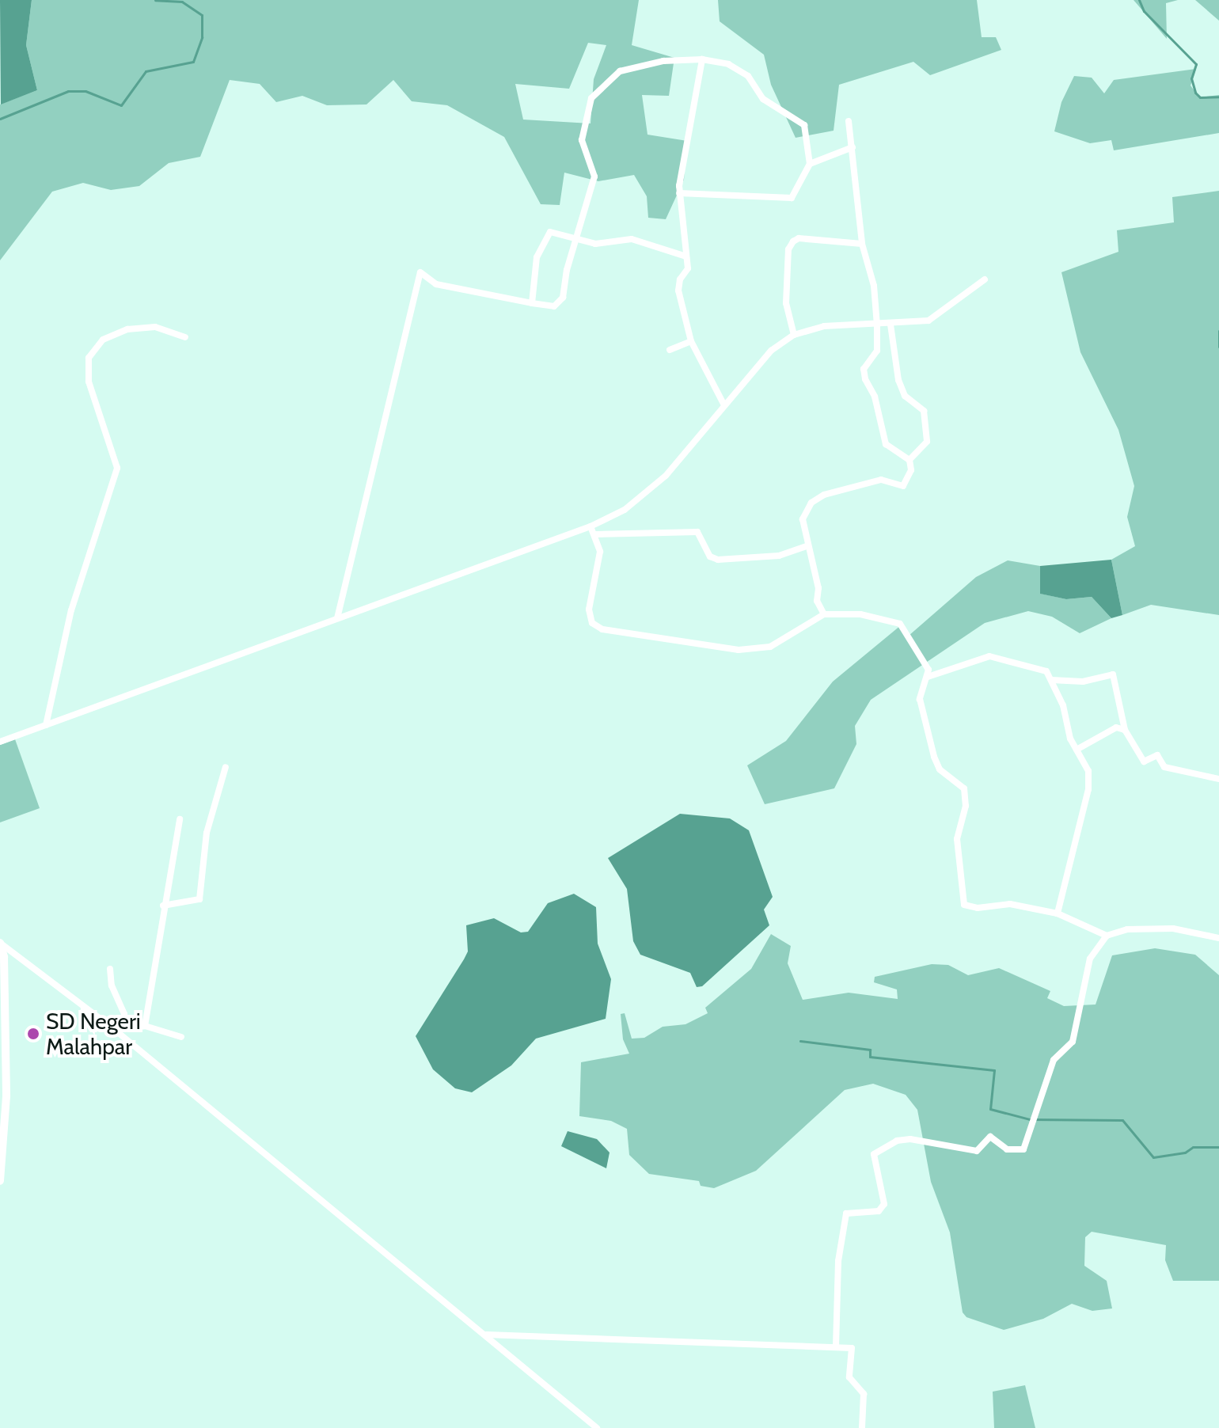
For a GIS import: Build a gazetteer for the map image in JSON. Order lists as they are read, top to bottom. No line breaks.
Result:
{"places":["SD Negeri Malahpar"]}
